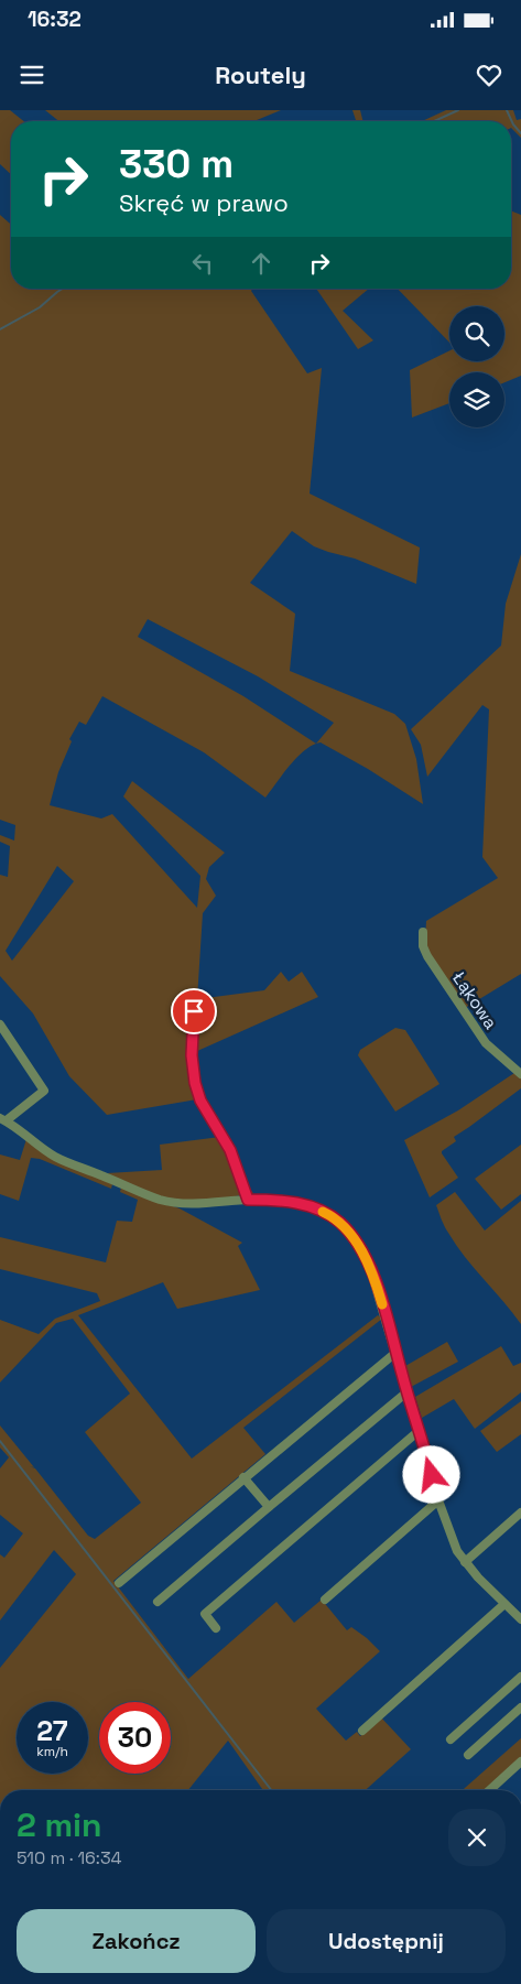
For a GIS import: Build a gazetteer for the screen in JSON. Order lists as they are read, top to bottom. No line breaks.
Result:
{"streets":{"street":["Łąkowa"]},"page":{"status":"16:32","header":"Routely","turn":["330 m","Skręć w prawo"],"speed":"27 km/h","limit":"30","heading":["2 min","510 m · 16:34"],"buttons":["Zakończ","Udostępnij"]}}
